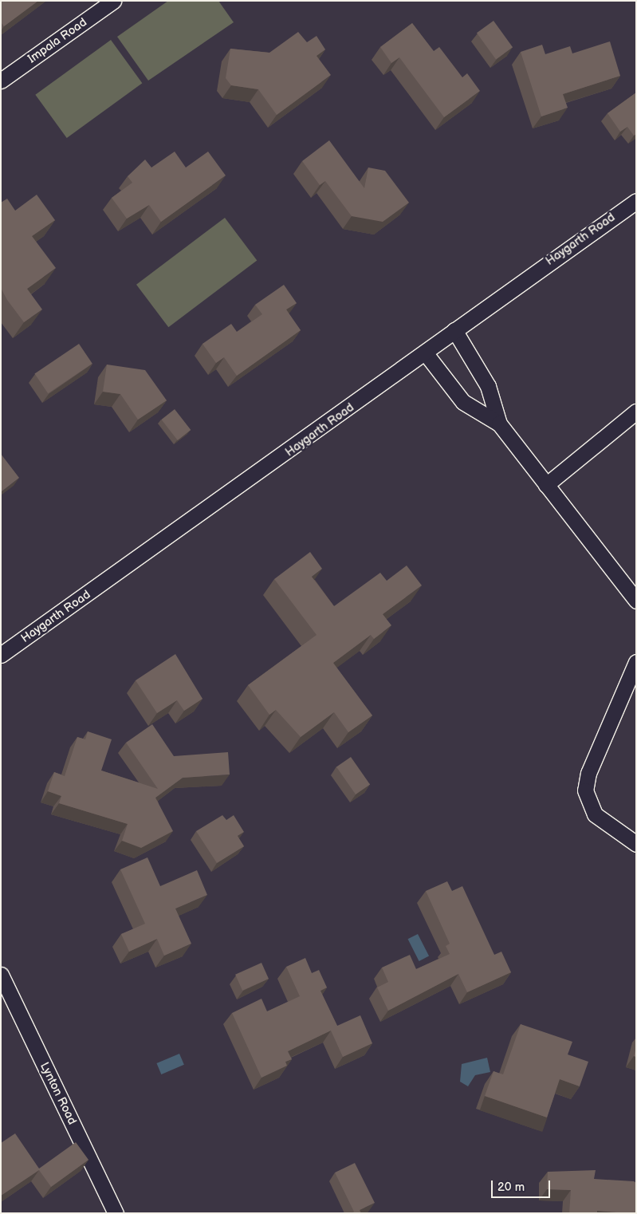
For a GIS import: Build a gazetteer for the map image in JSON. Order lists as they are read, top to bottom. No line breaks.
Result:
{"streets":{"street":["Impala Road","Haygarth Road","Lynton Road"]},"scale_bar":"20 m"}
